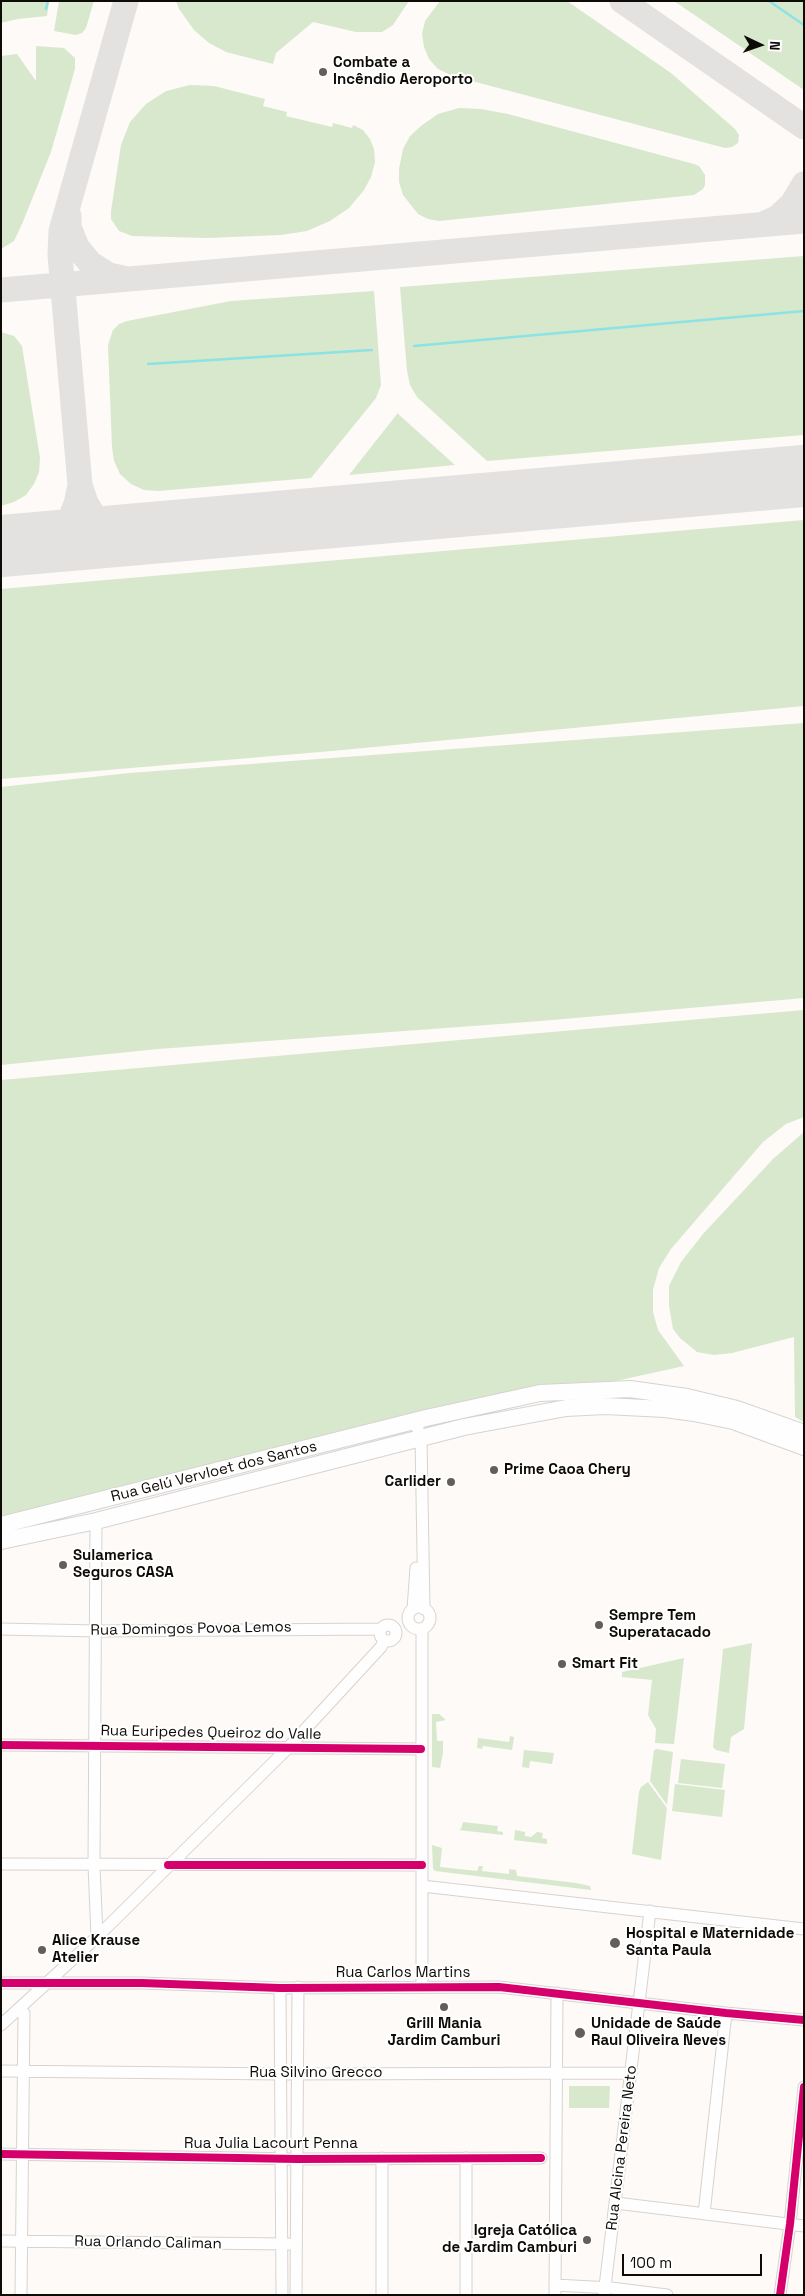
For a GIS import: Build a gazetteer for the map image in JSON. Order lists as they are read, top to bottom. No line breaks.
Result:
{"streets":{"main road":["Rua Gelú Vervloet dos Santos"],"street":["Rua Domingos Povoa Lemos","Rua Euripedes Queiroz do Valle","Rua Carlos Martins","Rua Silvino Grecco","Rua Julia Lacourt Penna","Rua Alcina Pereira Neto","Rua Orlando Caliman"]},"crossings":[["Rua Carlos Martins","Rua Alcina Pereira Neto"],["Rua Silvino Grecco","Rua Alcina Pereira Neto"]],"places":["Combate a Incêndio Aeroporto","Prime Caoa Chery","Carlider","Sulamerica Seguros CASA","Sempre Tem Superatacado","Smart Fit","Hospital e Maternidade Santa Paula","Alice Krause Atelier","Grill Mania Jardim Camburi","Unidade de Saúde Raul Oliveira Neves","Igreja Católica de Jardim Camburi"],"scale_bar":"100 m","north":"right"}
